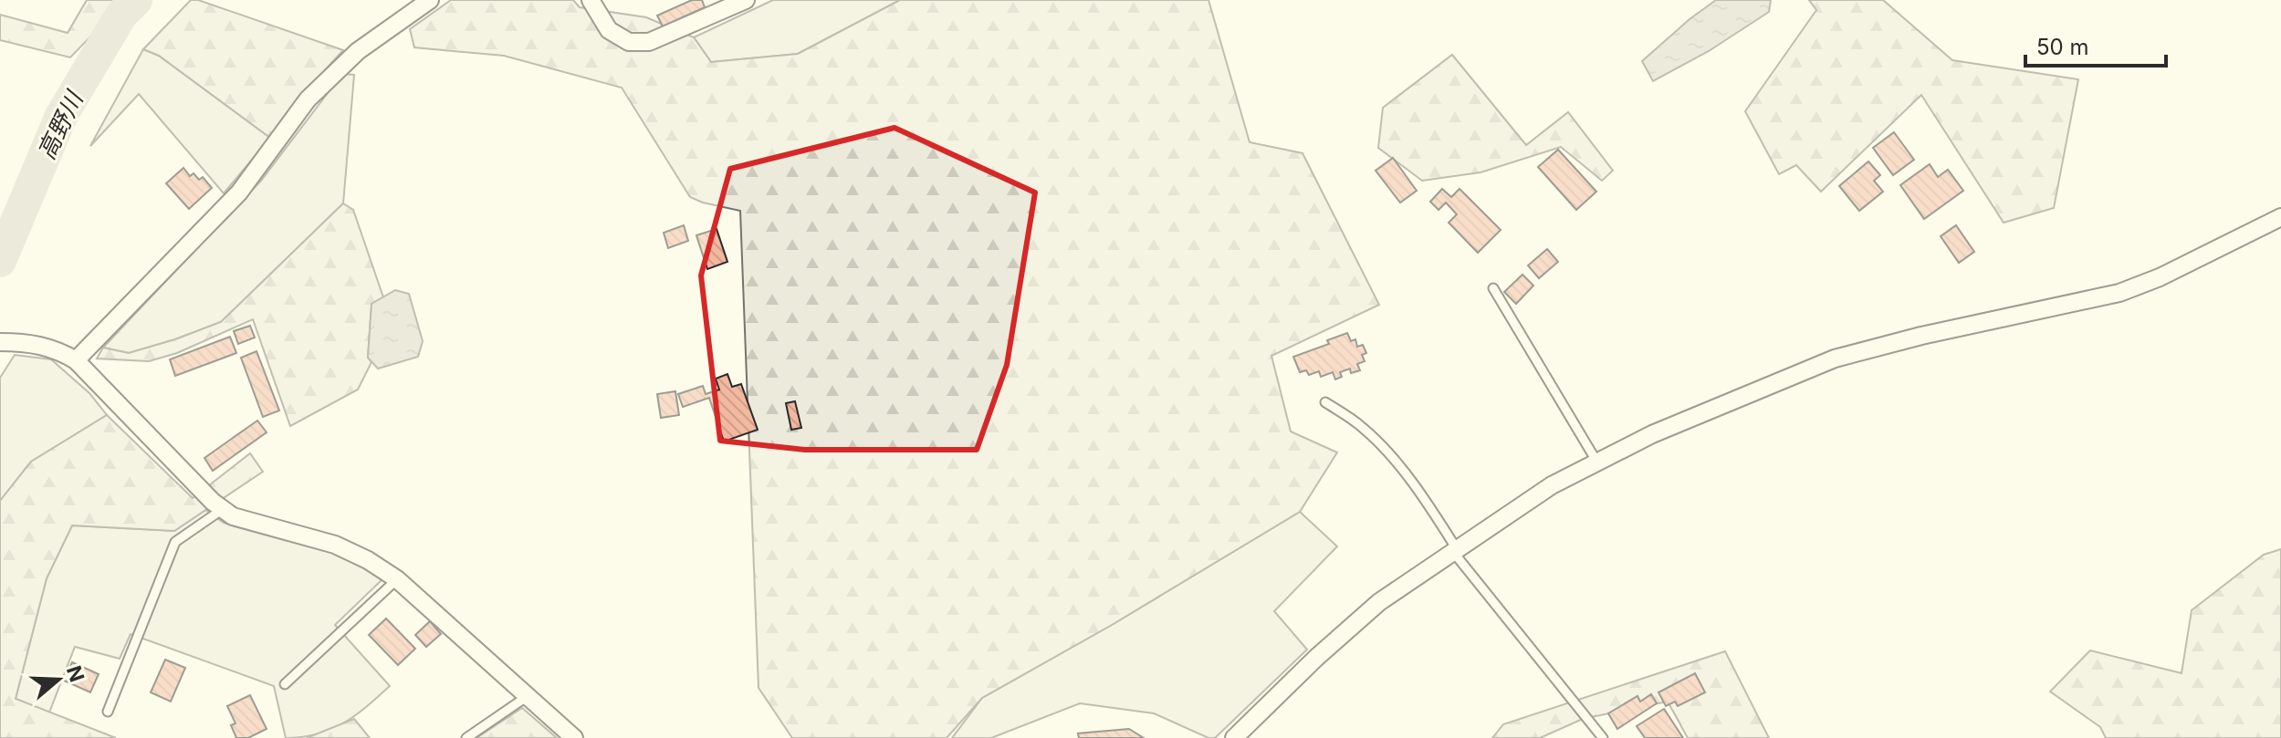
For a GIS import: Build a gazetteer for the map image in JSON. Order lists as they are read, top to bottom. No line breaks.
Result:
{"water":["高野川"],"scale_bar":"50 m","north":"right"}
